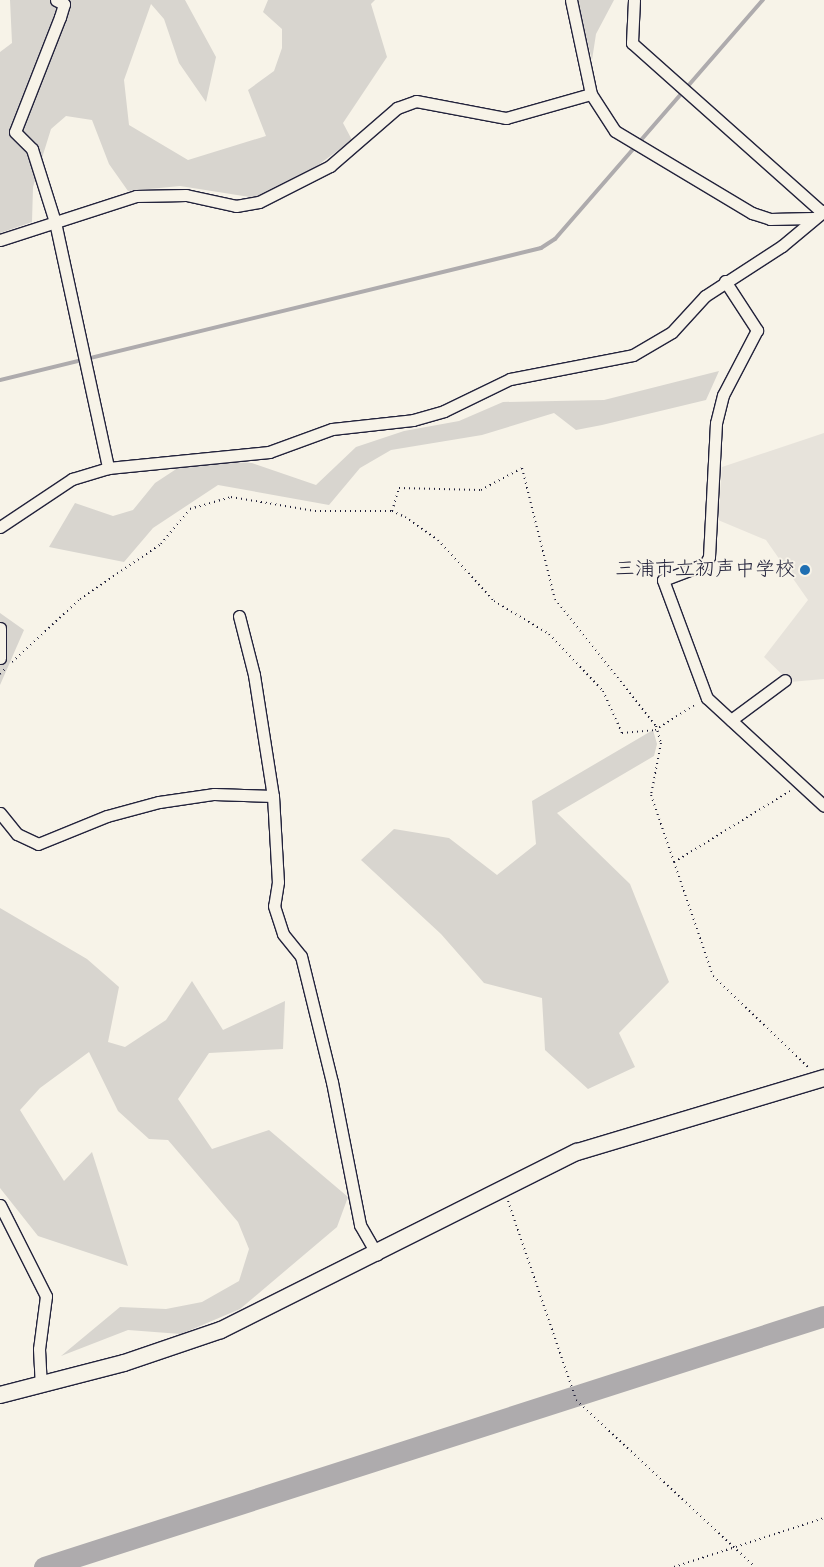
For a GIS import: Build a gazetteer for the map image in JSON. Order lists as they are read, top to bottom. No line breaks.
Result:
{"places":["三浦市立初声中学校"]}
